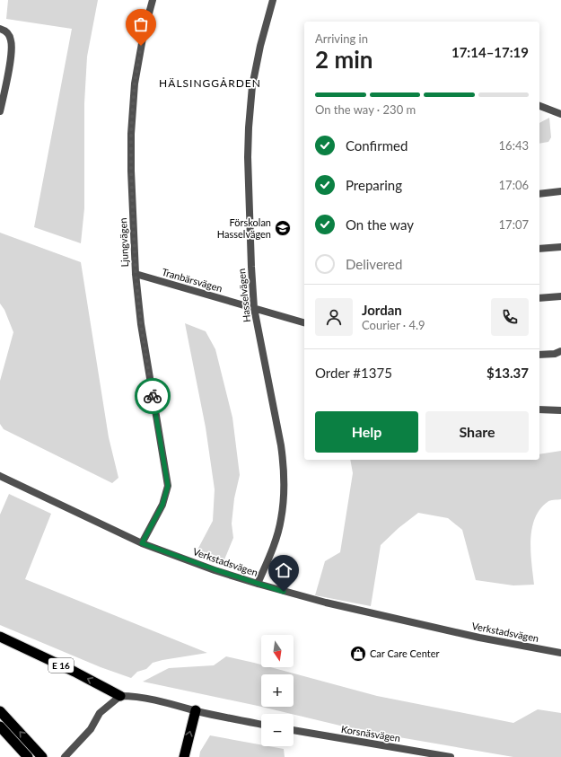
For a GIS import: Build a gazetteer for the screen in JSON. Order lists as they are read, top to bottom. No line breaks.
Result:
{"streets":{"highway":["E 16"],"street":["Ljungvägen","Tranbärsvägen","Hasselvägen","Verkstadsvägen","Korsnäsvägen"]},"crossings":[["Ljungvägen","Tranbärsvägen"],["Ljungvägen","Verkstadsvägen"],["Tranbärsvägen","Hasselvägen"],["Hasselvägen","Verkstadsvägen"]],"districts":["HÄLSINGGÅRDEN"],"places":{"school or university":["Förskolan Hasselvägen"],"shop":["Car Care Center"]},"north":"bottom","page":{"heading":["2 min","Arriving in","17:14–17:19"],"panel":["Jordan","Courier · 4.9","Order #1375","$13.37"],"bar":"On the way · 230 m","list":[["Confirmed","16:43"],["Preparing","17:06"],["On the way","17:07"],"Delivered"],"buttons":["Help","Share"],"map_buttons":["+","−"]}}
